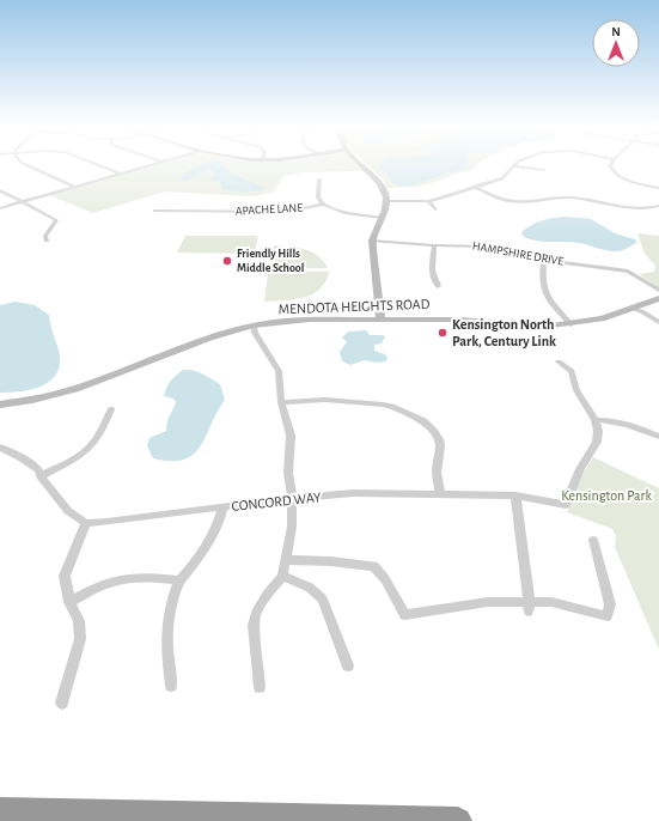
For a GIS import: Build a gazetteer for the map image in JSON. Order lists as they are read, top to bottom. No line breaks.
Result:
{"streets":{"street":["APACHE LANE","HAMPSHIRE DRIVE","MENDOTA HEIGHTS ROAD","CONCORD WAY"]},"parks":["Kensington Park"],"places":["Friendly Hills Middle School","Kensington North Park, Century Link"],"north":"top"}
